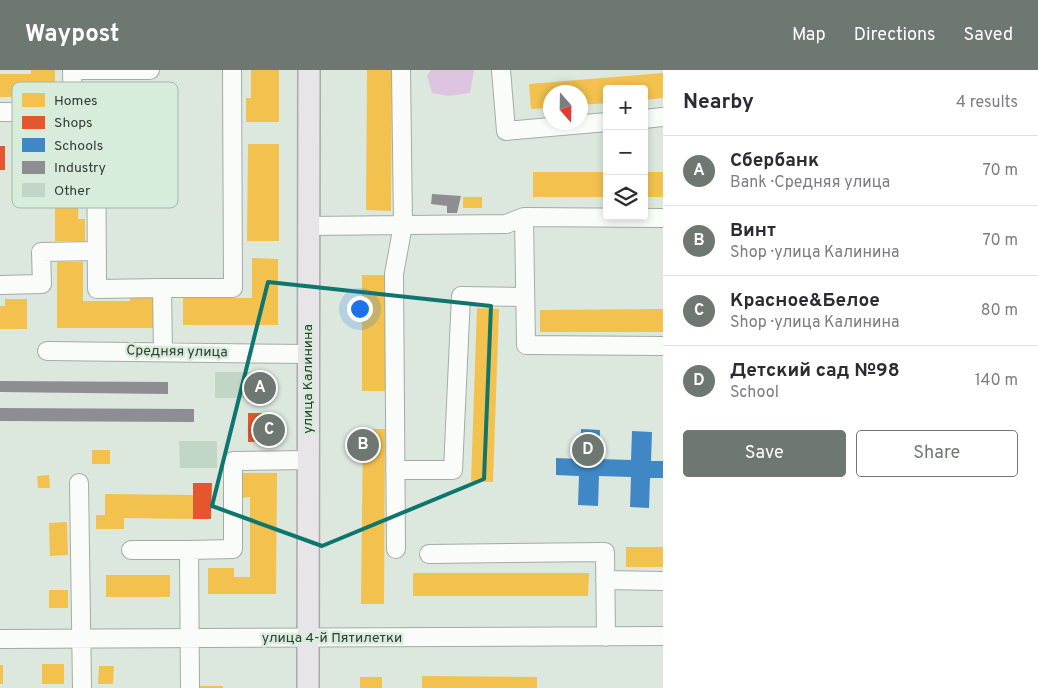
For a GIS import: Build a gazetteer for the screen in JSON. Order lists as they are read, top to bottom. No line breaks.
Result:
{"streets":{"main road":["улица Калинина"],"street":["Средняя улица","улица 4-й Пятилетки"]},"crossings":[["Средняя улица","улица Калинина"],["улица Калинина","улица 4-й Пятилетки"]],"legend":["Homes","Shops","Schools","Industry","Other"],"north":"bottom","page":{"header":"Waypost","nav":["Map","Directions","Saved"],"heading":["Nearby","4 results"],"map_buttons":["+","−"],"list":[{"mark":"A","name":"Сбербанк","note":"Bank · Средняя улица","value":"70 m"},{"mark":"B","name":"Винт","note":"Shop · улица Калинина","value":"70 m"},{"mark":"C","name":"Красное&Белое","note":"Shop · улица Калинина","value":"80 m"},{"mark":"D","name":"Детский сад №98","note":"School","value":"140 m"}],"pins":["A","C","B","D"],"buttons":["Save","Share"]}}
